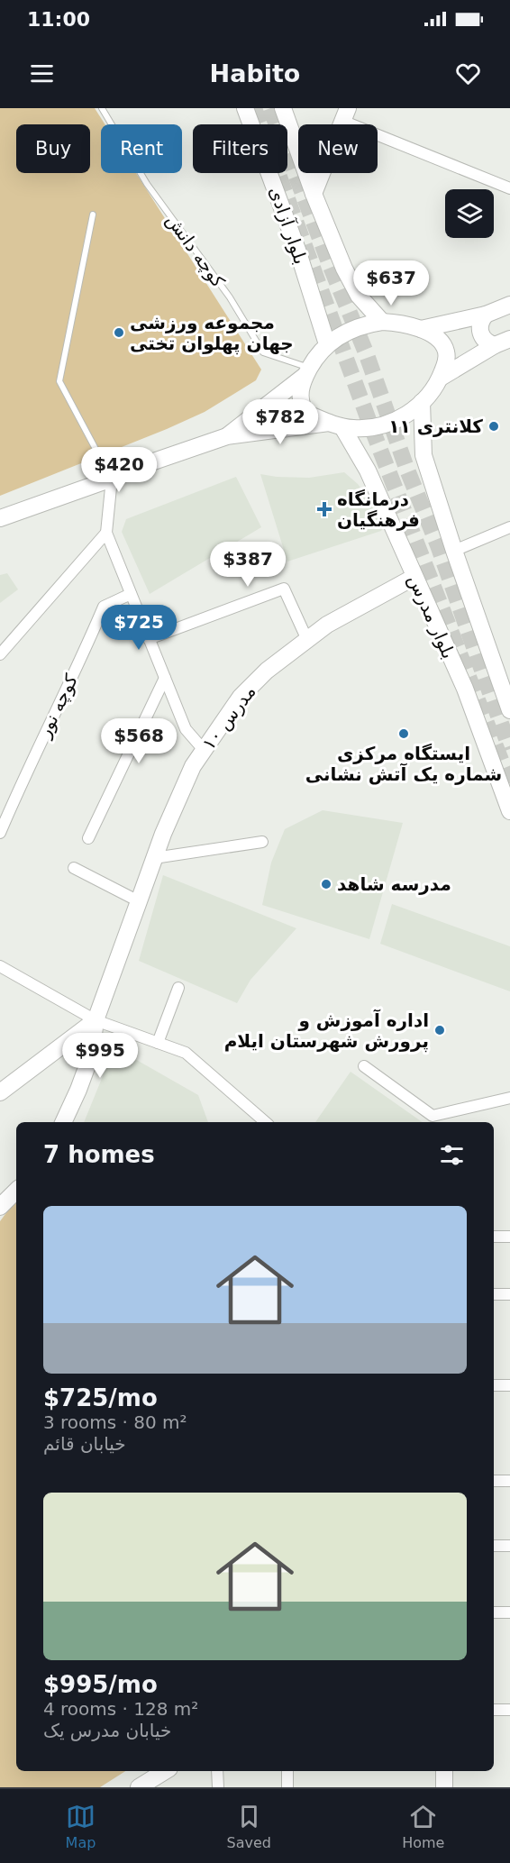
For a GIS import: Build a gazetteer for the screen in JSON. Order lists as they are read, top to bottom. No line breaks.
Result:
{"streets":{"main road":["بلوار آزادی","بلوار مدرس","مدرس ۱۰"],"street":["کوچه نور"],"lane":["کوچه دانش"]},"crossings":[["بلوار آزادی","کوچه دانش"],["بلوار آزادی","بلوار مدرس"],["کوچه دانش","بلوار مدرس"],["بلوار مدرس","مدرس ۱۰"]],"places":{"other":["مجموعه ورزشی جهان پهلوان تختی","کلانتری ۱۱","ایستگاه مرکزی شماره یک آتش نشانی","مدرسه شاهد","اداره آموزش و پرورش شهرستان ایلام"],"health":["درمانگاه فرهنگیان"]},"page":{"status":"11:00","header":"Habito","chip":["Buy","Rent","Filters","New"],"price":["$637","$782","$420","$387","$725","$568","$995"],"heading":"7 homes","list":[{"name":"$725/mo","note":"3 rooms · 80 m² · خیابان قائم"},{"name":"$995/mo","note":"4 rooms · 128 m² · خیابان مدرس یک"}],"tabs":["Map","Saved","Home"]}}
